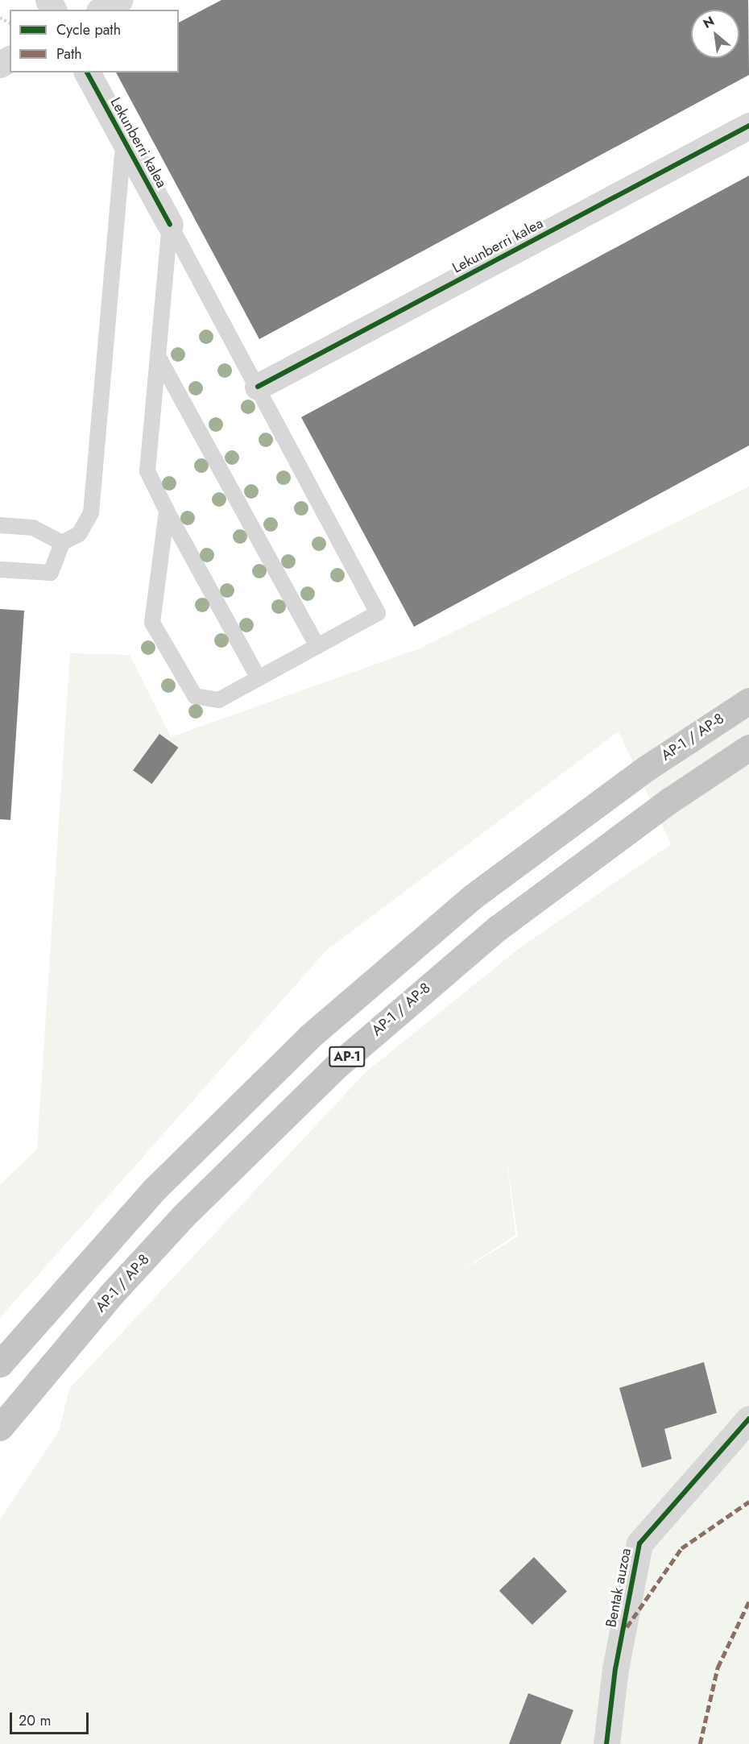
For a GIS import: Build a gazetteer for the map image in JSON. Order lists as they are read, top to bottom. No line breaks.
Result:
{"streets":{"highway":["AP-1 / AP-8","AP-1"],"street":["Lekunberri kalea","Bentak auzoa"]},"legend":["Cycle path","Path"],"scale_bar":"20 m","north":"top left"}
